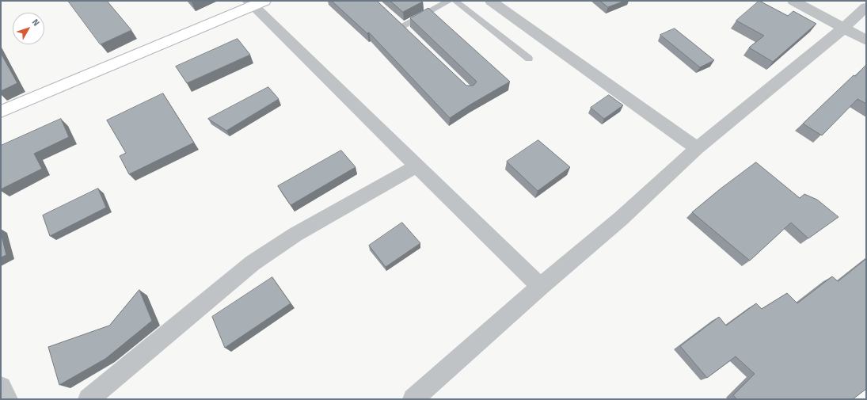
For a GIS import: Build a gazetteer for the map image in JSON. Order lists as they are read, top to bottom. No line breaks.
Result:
{"north":"top right"}
